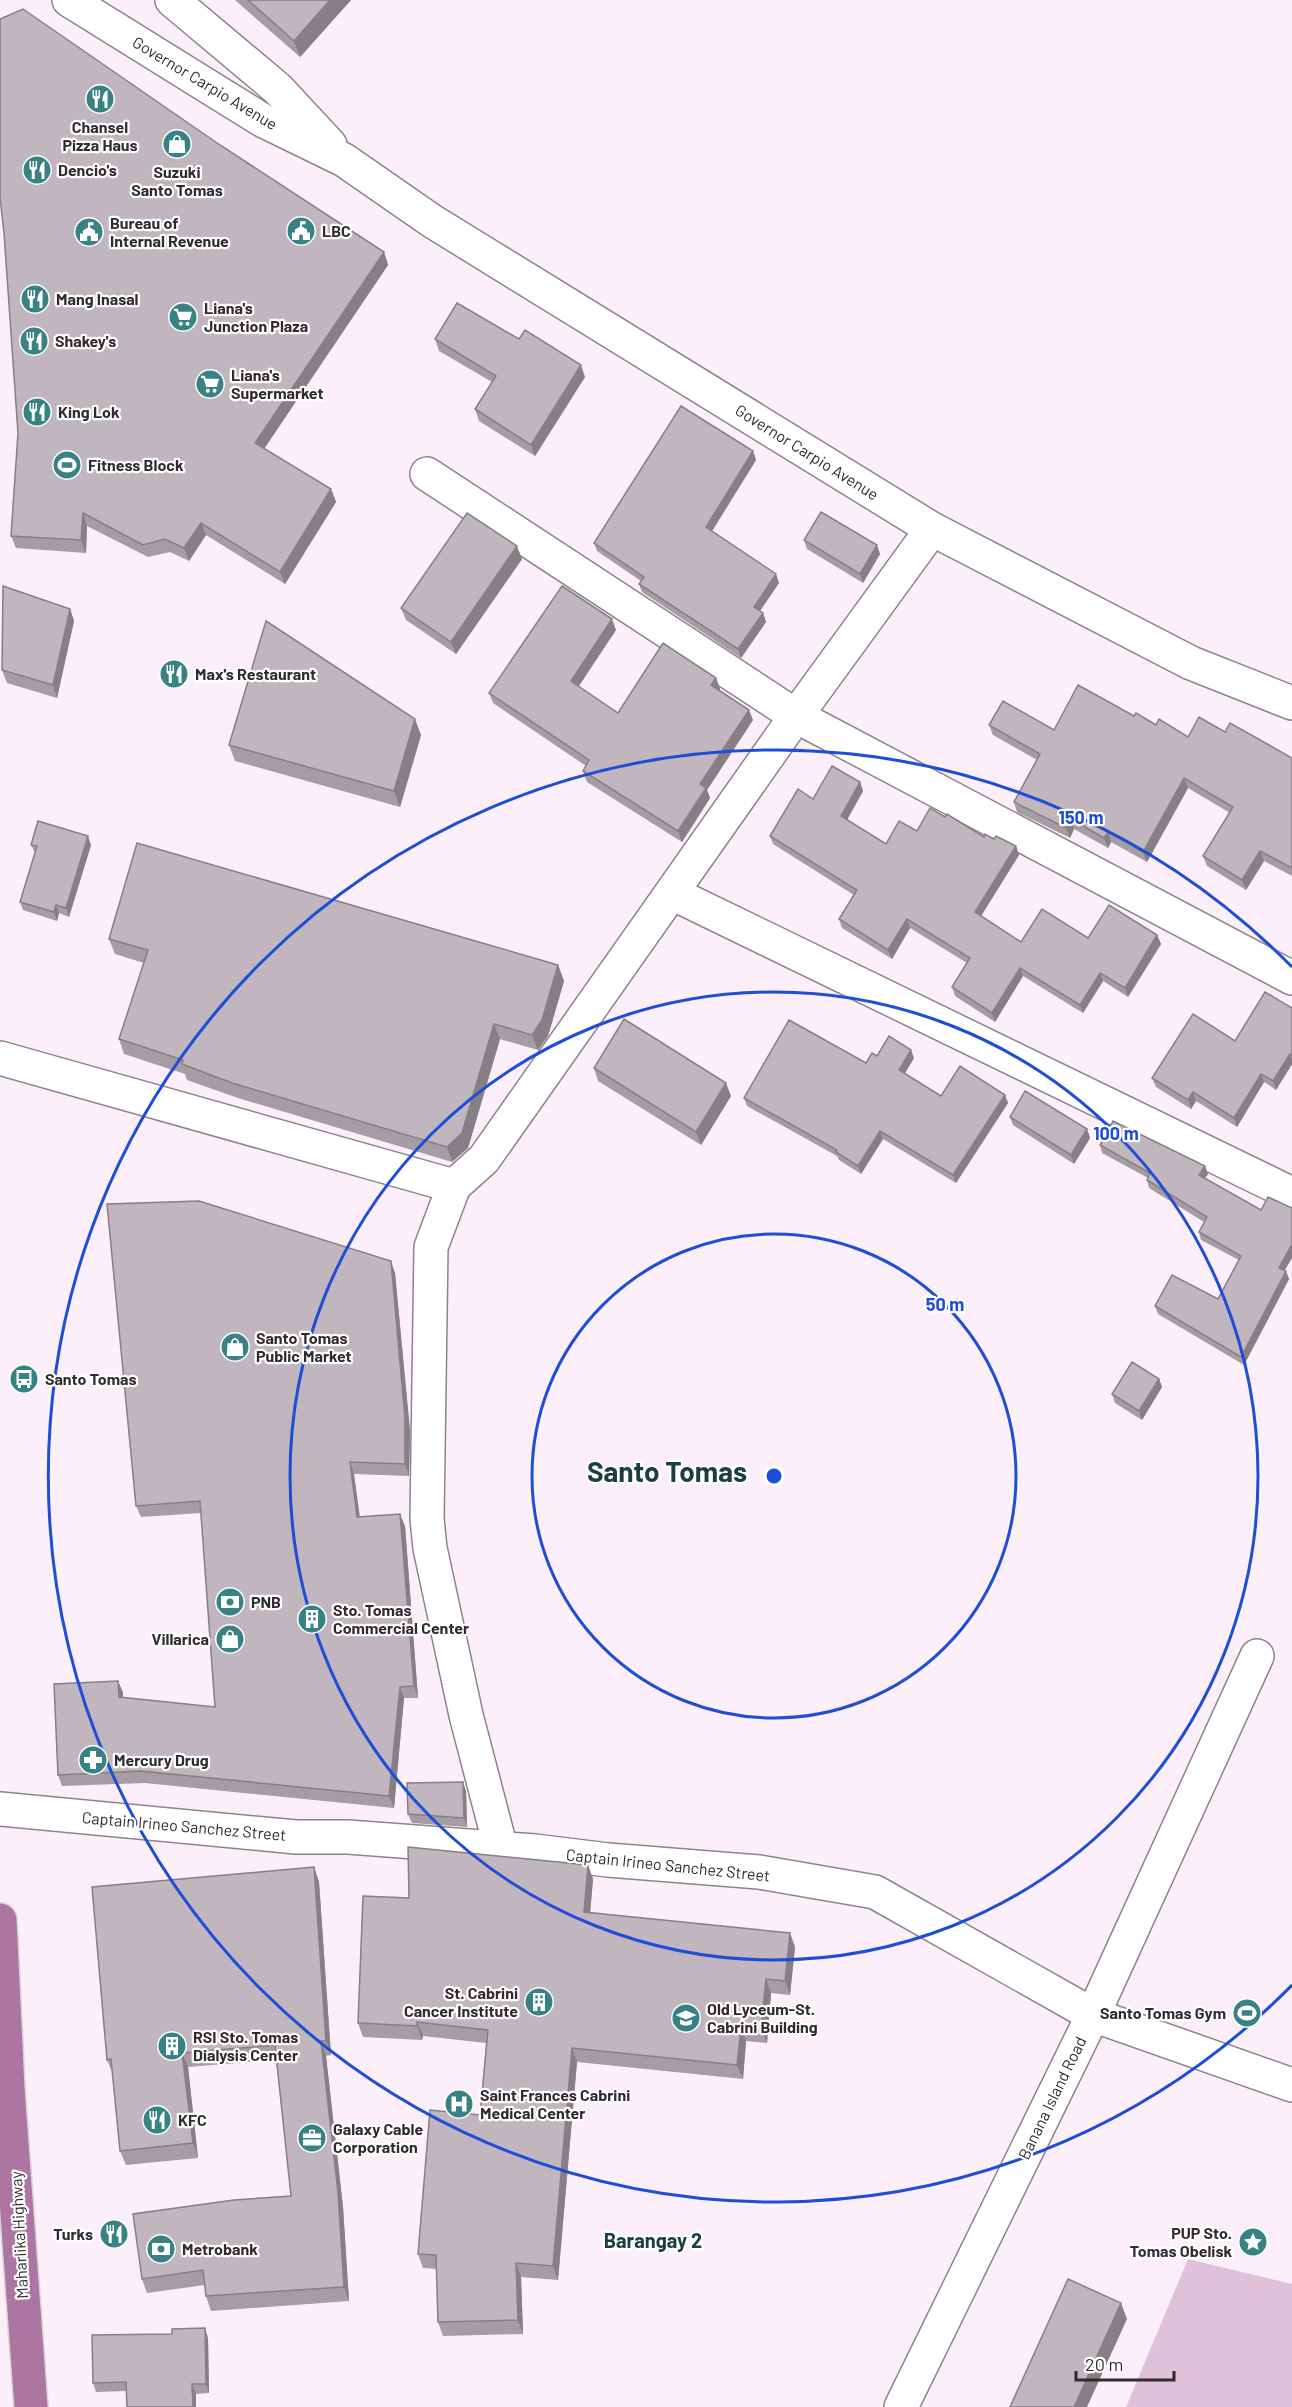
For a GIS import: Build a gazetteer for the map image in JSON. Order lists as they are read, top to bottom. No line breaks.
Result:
{"streets":{"highway":["Maharlika Highway"],"street":["Governor Carpio Avenue","Captain Irineo Sanchez Street","Banana Island Road"]},"crossings":[["Captain Irineo Sanchez Street","Banana Island Road"]],"districts":["Santo Tomas","Barangay 2"],"places":{"restaurant":["Chansel Pizza Haus","Dencio's","Mang Inasal","Shakey's","King Lok","Max's Restaurant","KFC","Turks"],"shop":["Suzuki Santo Tomas","Santo Tomas Public Market","Villarica"],"public building":["LBC","Bureau of Internal Revenue"],"supermarket":["Liana's Junction Plaza","Liana's Supermarket"],"sports":["Fitness Block","Santo Tomas Gym"],"bus stop":["Santo Tomas"],"bank":["PNB","Metrobank"],"building":["Sto. Tomas Commercial Center","St. Cabrini Cancer Institute","RSI Sto. Tomas Dialysis Center"],"pharmacy":["Mercury Drug"],"school or university":["Old Lyceum-St. Cabrini Building"],"hospital":["Saint Frances Cabrini Medical Center"],"office":["Galaxy Cable Corporation"],"place":["PUP Sto. Tomas Obelisk"]},"scale_bar":"20 m","rings":["150 m","100 m","50 m"]}
